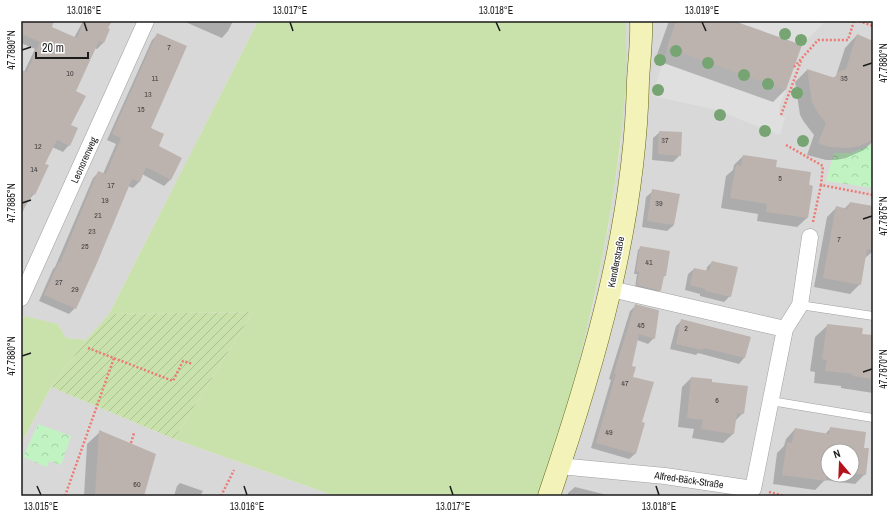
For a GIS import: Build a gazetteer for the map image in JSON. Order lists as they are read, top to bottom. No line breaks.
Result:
{"streets":{"street":["Leonorenweg","Kendlerstraße","Alfred-Bäck-Straße"]},"crossings":[["Kendlerstraße","Alfred-Bäck-Straße"]],"house_numbers":["7","10","11","35","13","15","37","12","14","5","17","19","39","21","23","7","25","41","27","29","45","2","47","6","49","60"],"scale_bar":"20 m","north":"top","coordinates":["13.016°E","13.017°E","13.018°E","13.019°E","47.7890°N","47.7880°N","47.7885°N","47.7875°N","47.7870°N","13.015°E"]}
